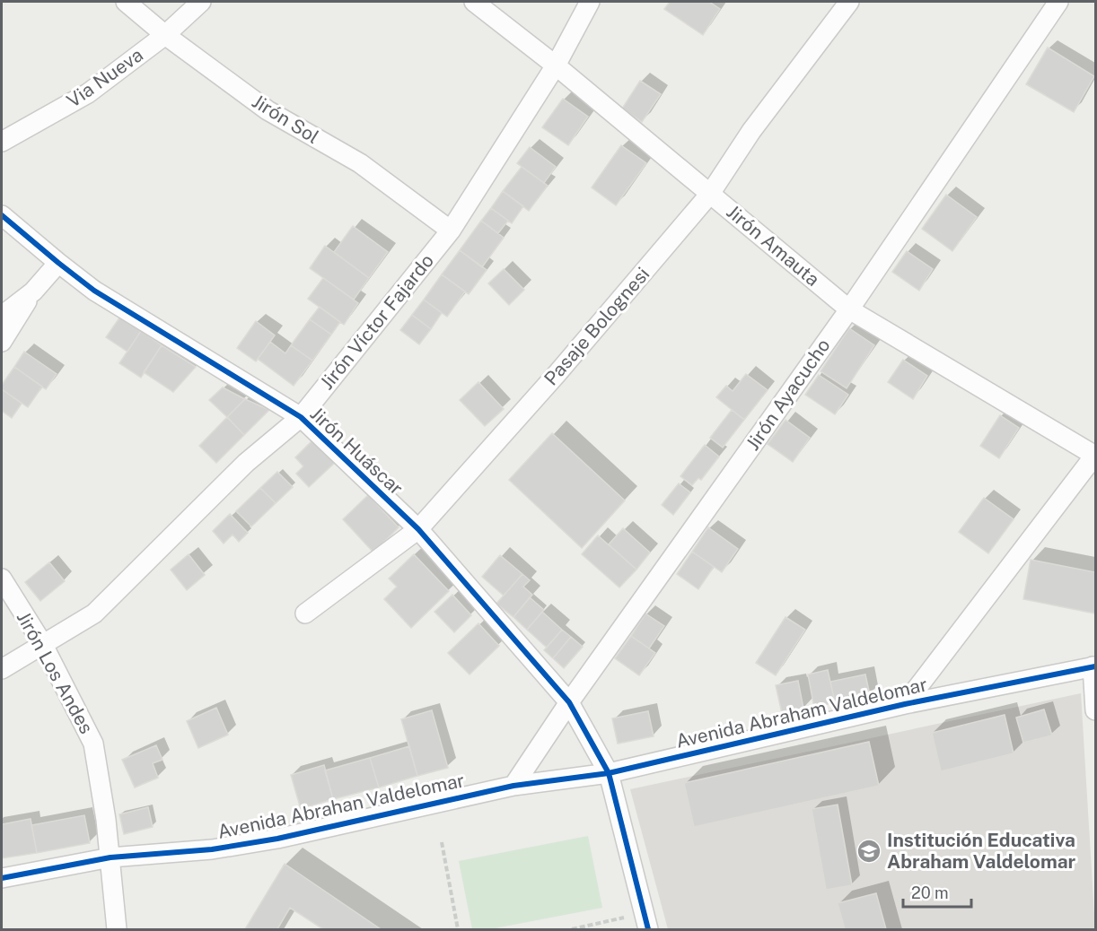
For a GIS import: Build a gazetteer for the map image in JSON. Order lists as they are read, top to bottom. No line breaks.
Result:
{"streets":{"street":["Via Nueva","Jirón Sol","Jirón Amauta","Jirón Víctor Fajardo","Pasaje Bolognesi","Jirón Ayacucho","Jirón Huáscar","Jirón Los Andes","Avenida Abraham Valdelomar","Avenida Abrahan Valdelomar"]},"crossings":[["Via Nueva","Jirón Sol"],["Jirón Sol","Jirón Víctor Fajardo"],["Jirón Amauta","Jirón Víctor Fajardo"],["Jirón Amauta","Pasaje Bolognesi"],["Jirón Amauta","Jirón Ayacucho"],["Jirón Víctor Fajardo","Jirón Huáscar"],["Jirón Víctor Fajardo","Jirón Los Andes"],["Pasaje Bolognesi","Jirón Huáscar"],["Jirón Ayacucho","Jirón Huáscar"],["Jirón Ayacucho","Avenida Abraham Valdelomar"],["Jirón Ayacucho","Avenida Abrahan Valdelomar"],["Jirón Huáscar","Avenida Abraham Valdelomar"],["Jirón Los Andes","Avenida Abrahan Valdelomar"],["Avenida Abraham Valdelomar","Avenida Abrahan Valdelomar"]],"places":{"school or university":["Institución Educativa Abraham Valdelomar"]},"scale_bar":"20 m"}
